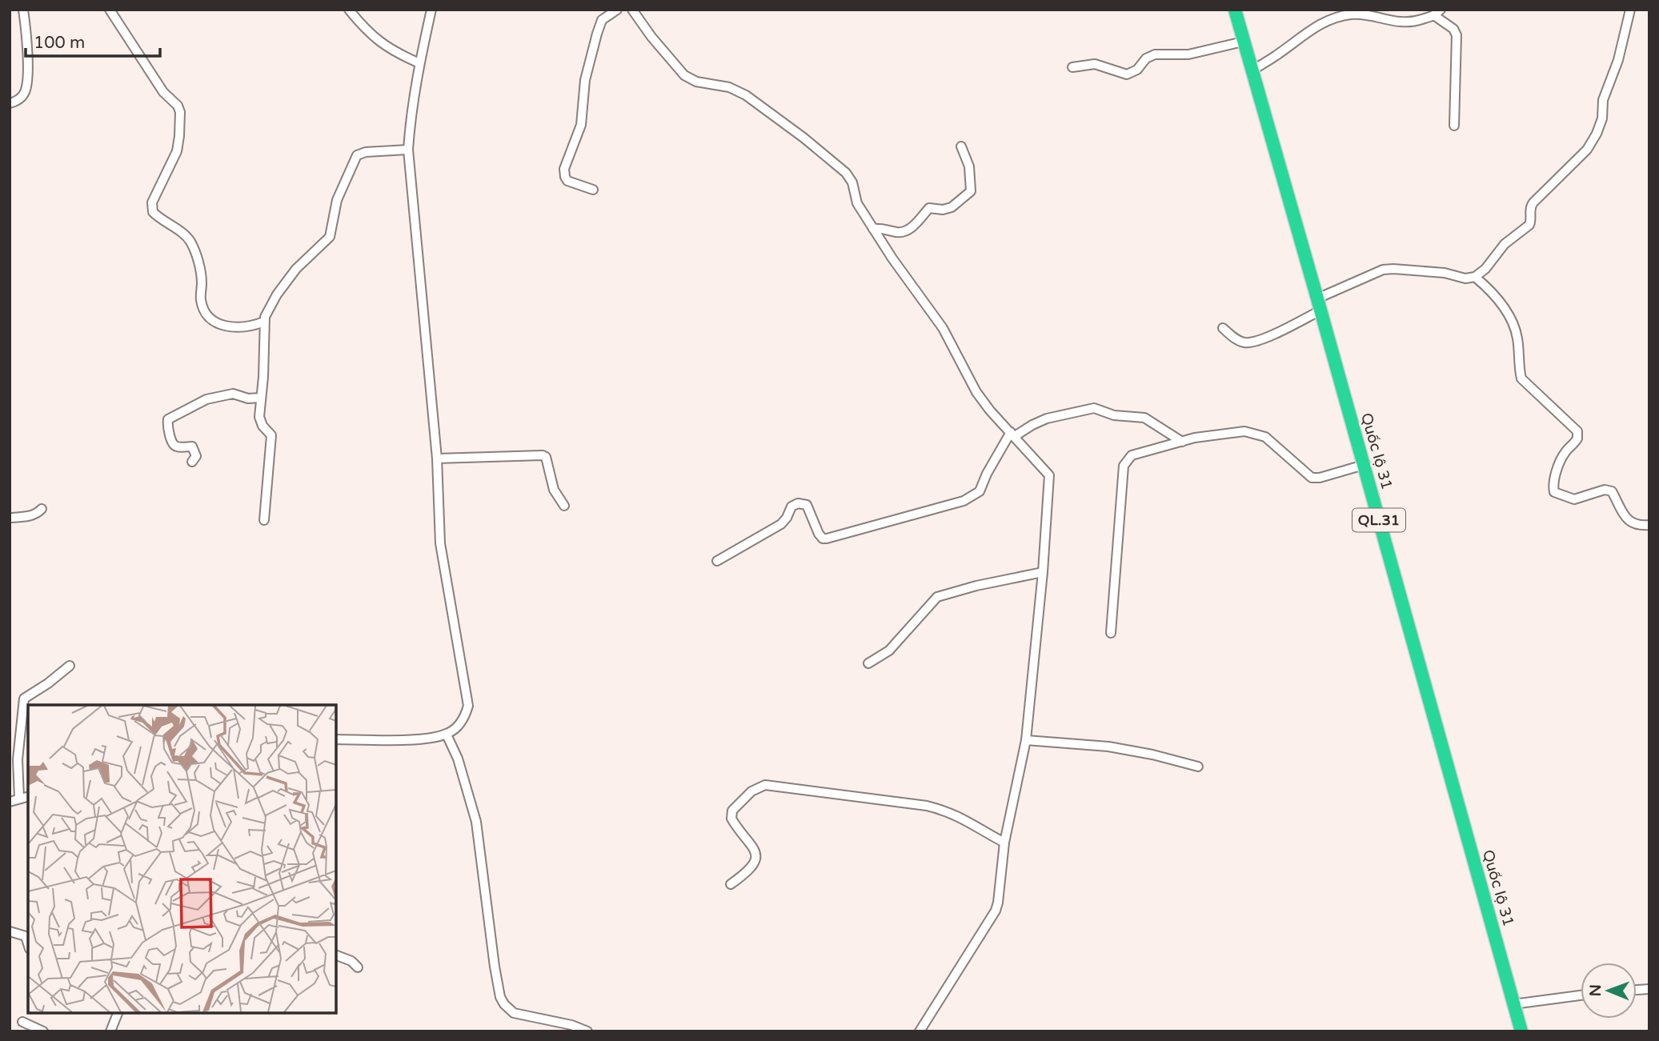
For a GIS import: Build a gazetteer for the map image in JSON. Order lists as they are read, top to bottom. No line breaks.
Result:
{"streets":{"highway":["Quốc lộ 31","QL.31"]},"scale_bar":"100 m","north":"left"}
